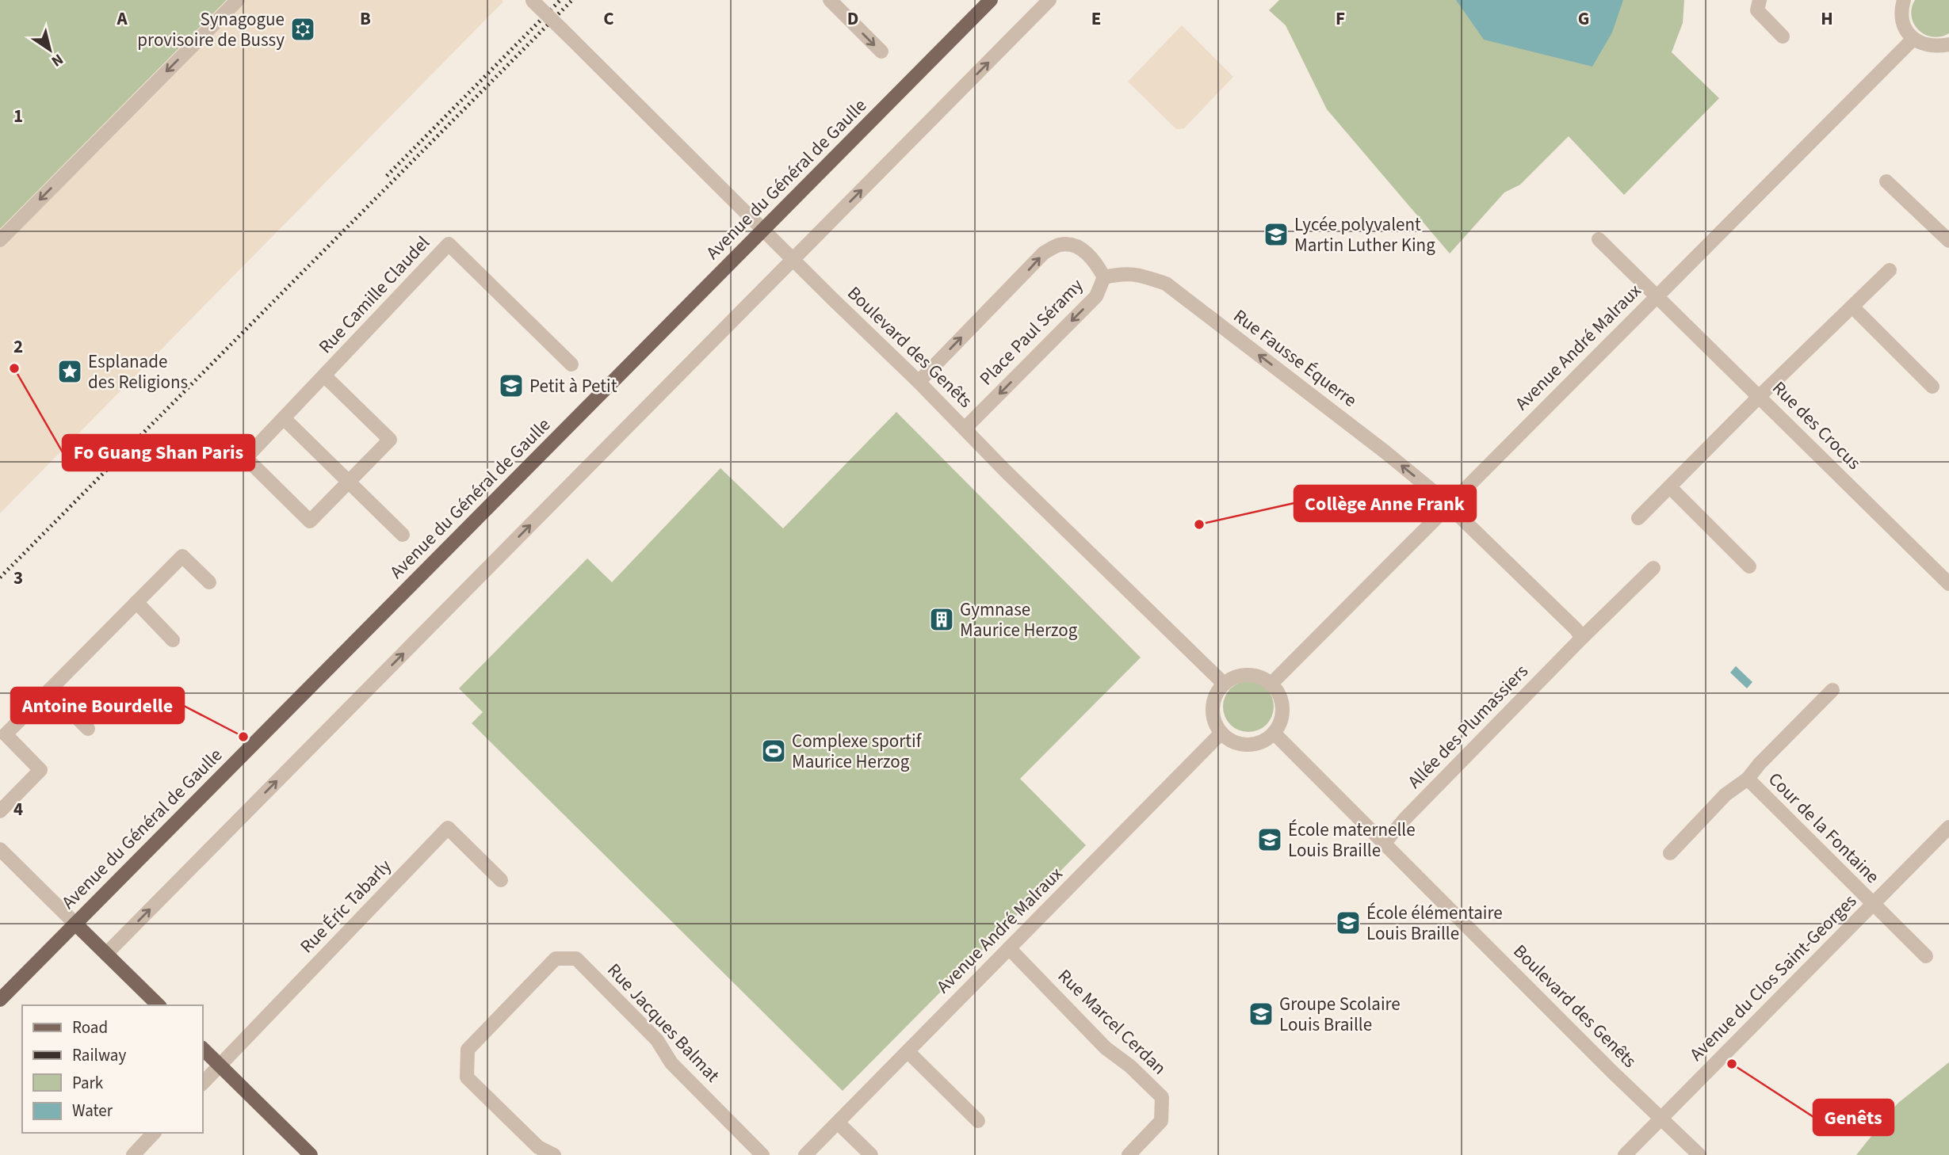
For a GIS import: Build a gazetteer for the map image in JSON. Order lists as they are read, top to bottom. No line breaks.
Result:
{"streets":{"main road":["Avenue du Général de Gaulle"],"street":["Rue Camille Claudel","Place Paul Séramy","Boulevard des Genêts","Avenue André Malraux","Rue Fausse Équerre","Rue des Crocus","Allée des Plumassiers","Cour de la Fontaine","Rue Éric Tabarly","Avenue du Clos Saint-Georges","Rue Marcel Cerdan","Rue Jacques Balmat"]},"crossings":[["Avenue du Général de Gaulle","Boulevard des Genêts"],["Place Paul Séramy","Boulevard des Genêts"],["Place Paul Séramy","Rue Fausse Équerre"],["Boulevard des Genêts","Avenue André Malraux"],["Boulevard des Genêts","Allée des Plumassiers"],["Boulevard des Genêts","Avenue du Clos Saint-Georges"],["Avenue André Malraux","Rue Fausse Équerre"],["Avenue André Malraux","Rue des Crocus"],["Avenue André Malraux","Rue Marcel Cerdan"],["Cour de la Fontaine","Avenue du Clos Saint-Georges"]],"one_way":["Rue Fausse Équerre"],"places":{"synagogue":["Synagogue provisoire de Bussy"],"school or university":["Lycée polyvalent Martin Luther King","Petit à Petit","École maternelle Louis Braille","École élémentaire Louis Braille","Groupe Scolaire Louis Braille"],"other":["Fo Guang Shan Paris","Collège Anne Frank","Antoine Bourdelle","Genêts"],"place":["Esplanade des Religions"],"building":["Gymnase Maurice Herzog"],"sports":["Complexe sportif Maurice Herzog"]},"legend":["Road","Railway","Park","Water"],"north":"bottom right","grid":{"columns":["A","B","C","D","E","F","G","H"],"rows":["1","2","3","4"]}}
